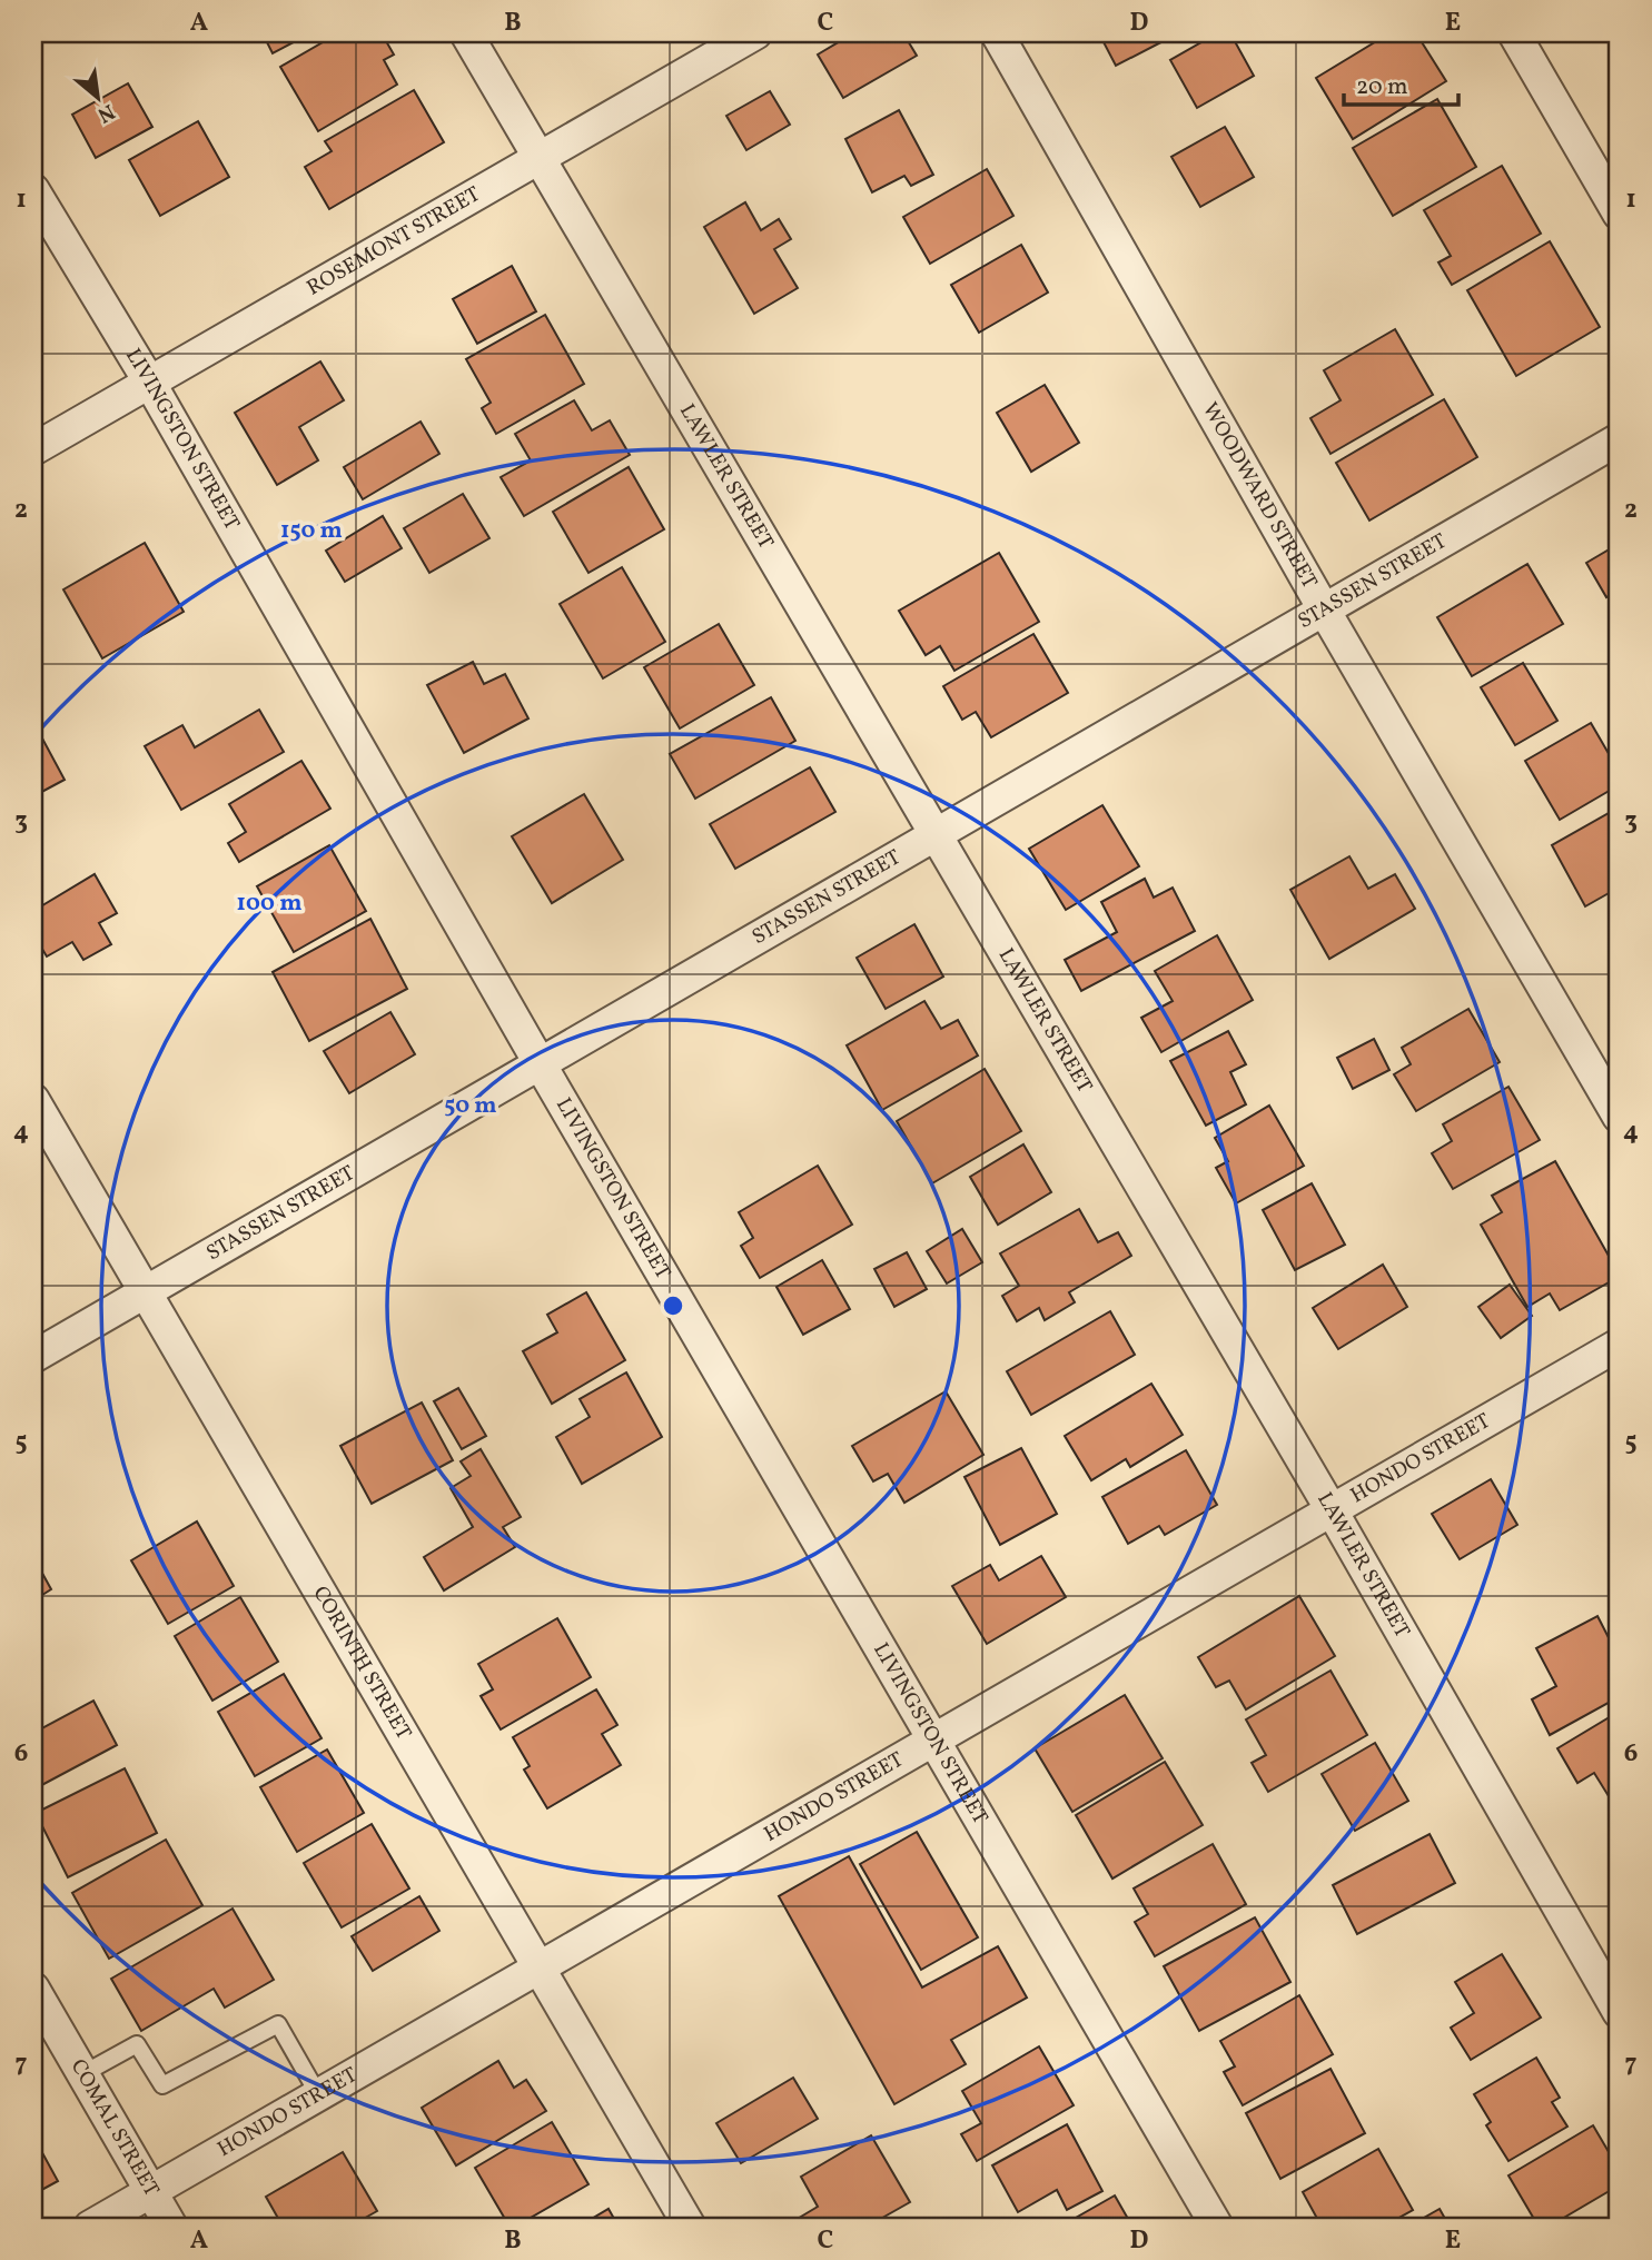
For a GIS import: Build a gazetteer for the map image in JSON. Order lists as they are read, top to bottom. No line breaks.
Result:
{"streets":{"street":["ROSEMONT STREET","LIVINGSTON STREET","LAWLER STREET","WOODWARD STREET","STASSEN STREET","HONDO STREET","CORINTH STREET","COMAL STREET"]},"crossings":[["ROSEMONT STREET","LIVINGSTON STREET"],["ROSEMONT STREET","LAWLER STREET"],["LIVINGSTON STREET","STASSEN STREET"],["LIVINGSTON STREET","HONDO STREET"],["LAWLER STREET","STASSEN STREET"],["LAWLER STREET","HONDO STREET"],["WOODWARD STREET","STASSEN STREET"],["STASSEN STREET","CORINTH STREET"],["HONDO STREET","CORINTH STREET"],["HONDO STREET","COMAL STREET"]],"scale_bar":"20 m","north":"bottom right","grid":{"columns":["A","B","C","D","E"],"rows":["1","2","3","4","5","6","7"]},"rings":["150 m","100 m","50 m"]}
